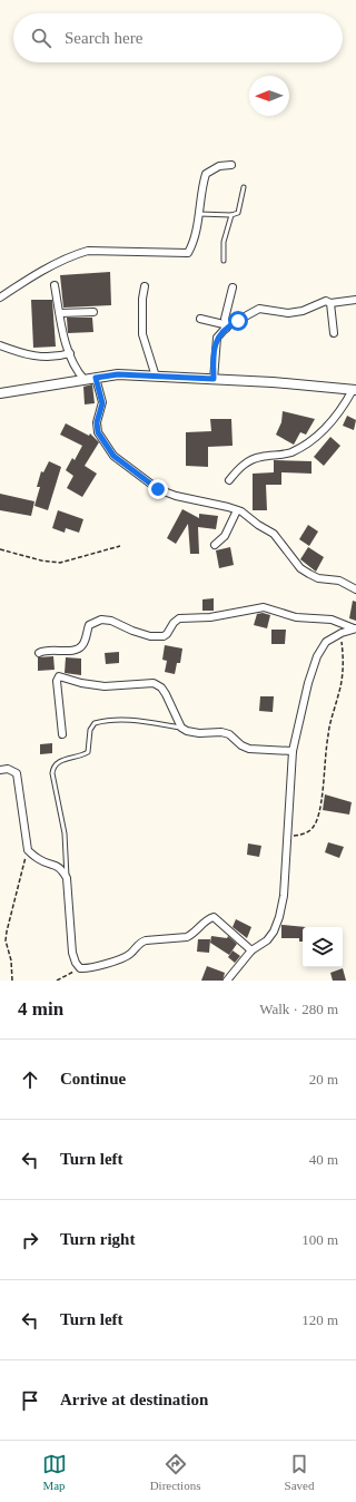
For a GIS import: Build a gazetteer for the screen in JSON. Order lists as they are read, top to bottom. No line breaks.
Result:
{"north":"left","page":{"search":"Search here","heading":["4 min","Walk · 280 m"],"list":[["Continue","20 m"],["Turn left","40 m"],["Turn right","100 m"],["Turn left","120 m"],"Arrive at destination"],"nav":["Map","Directions","Saved"]}}
